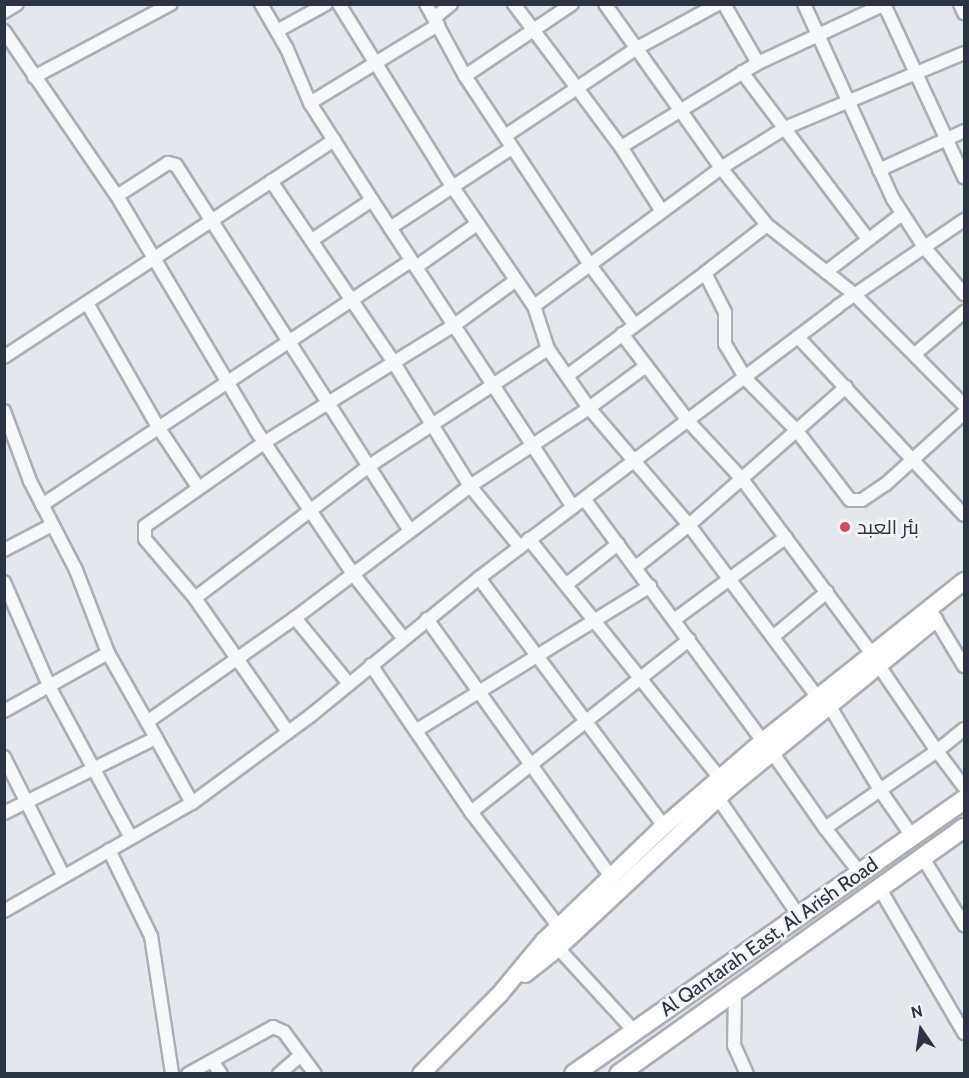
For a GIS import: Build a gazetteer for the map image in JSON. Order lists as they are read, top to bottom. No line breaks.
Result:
{"streets":{"highway":["Al Qantarah East, Al Arish Road"]},"places":["بئر العبد"],"north":"top"}
